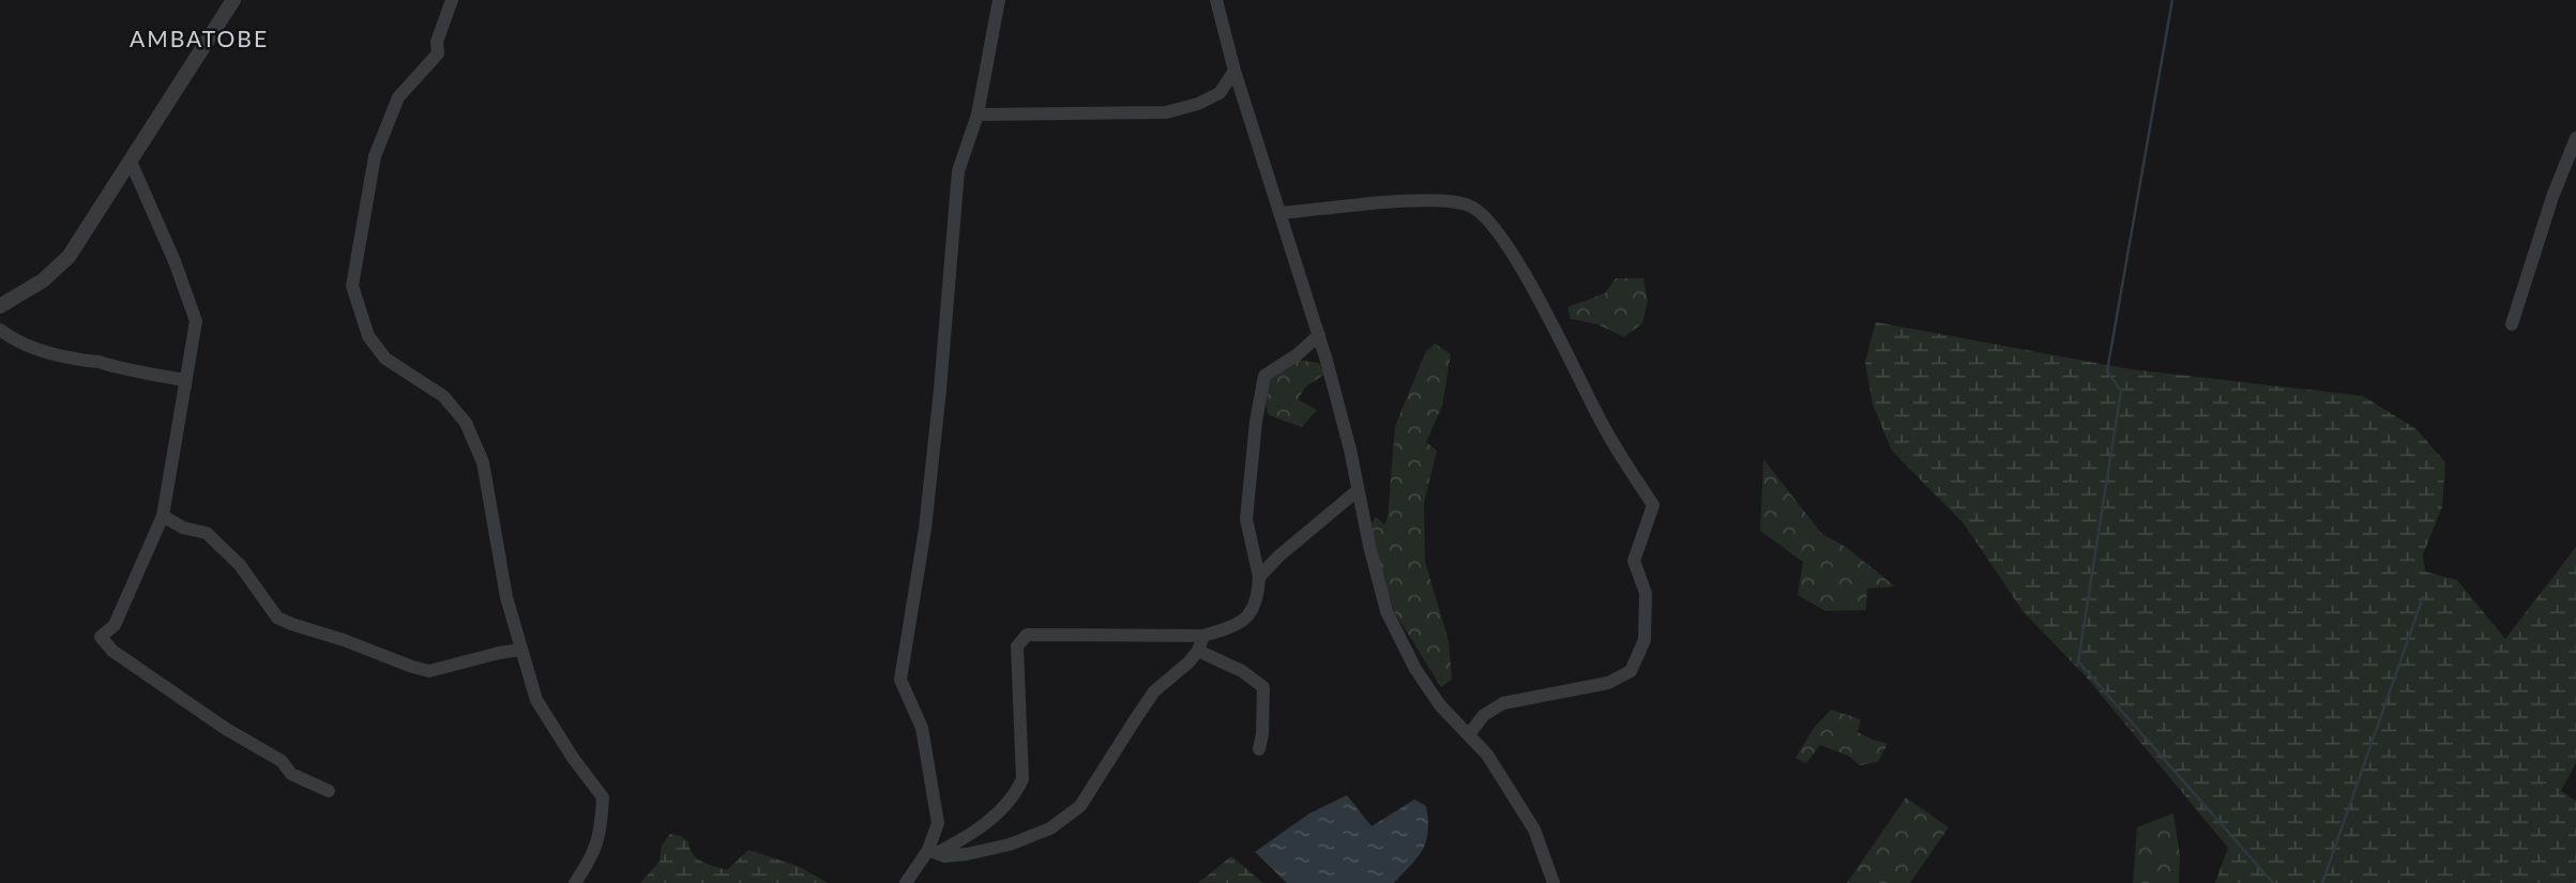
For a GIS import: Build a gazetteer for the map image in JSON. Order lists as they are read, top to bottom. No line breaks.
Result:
{"districts":["AMBATOBE"]}
